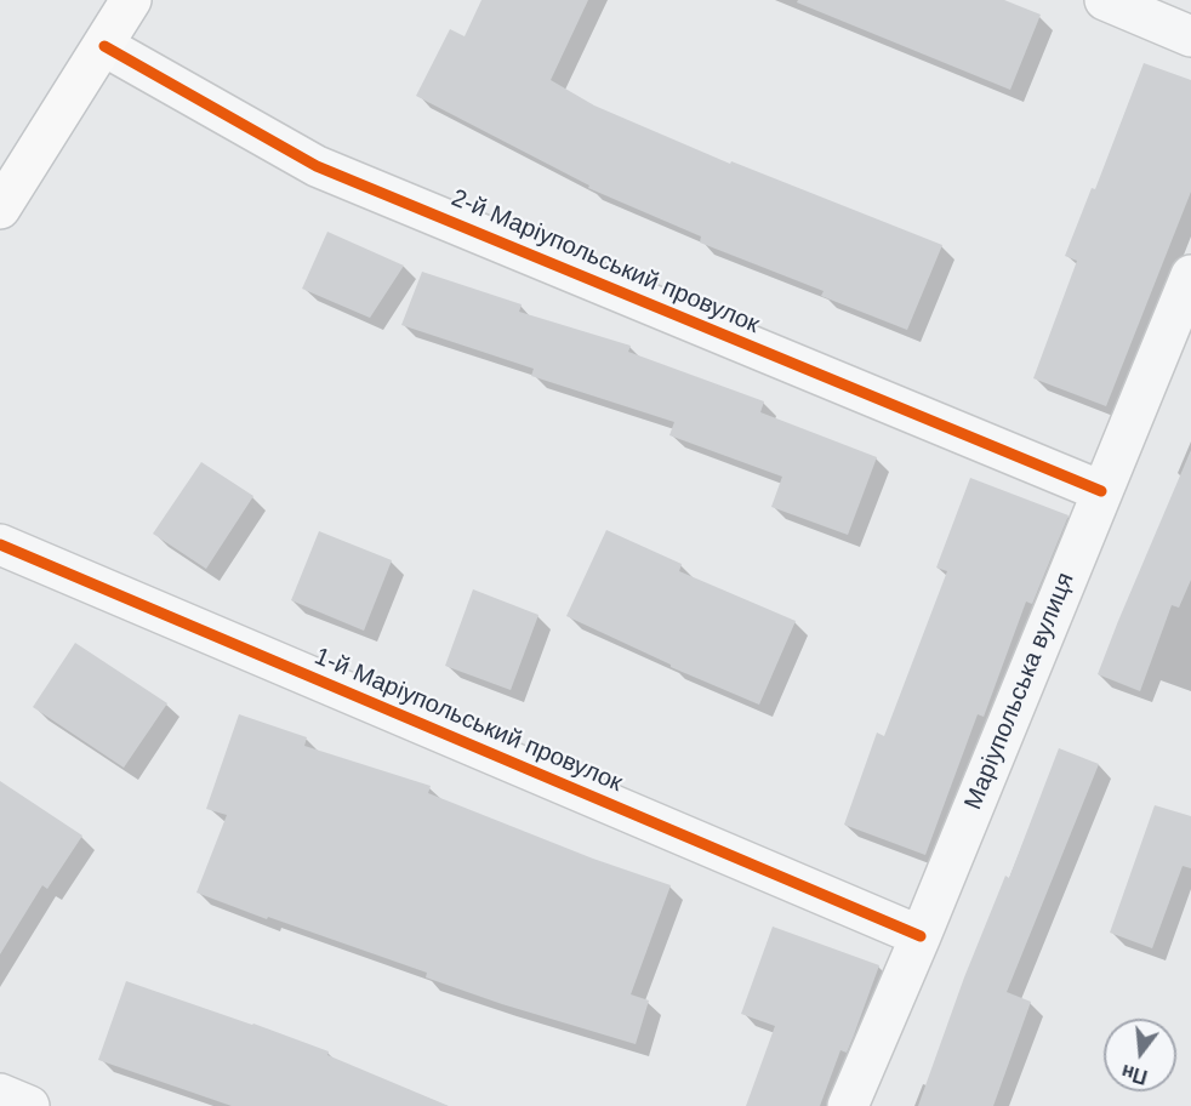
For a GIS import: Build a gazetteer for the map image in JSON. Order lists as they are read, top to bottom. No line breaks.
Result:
{"streets":{"street":["2-й Маріупольський провулок","Маріупольська вулиця","1-й Маріупольський провулок"]},"crossings":[["2-й Маріупольський провулок","Маріупольська вулиця"],["Маріупольська вулиця","1-й Маріупольський провулок"]],"north":"bottom"}
